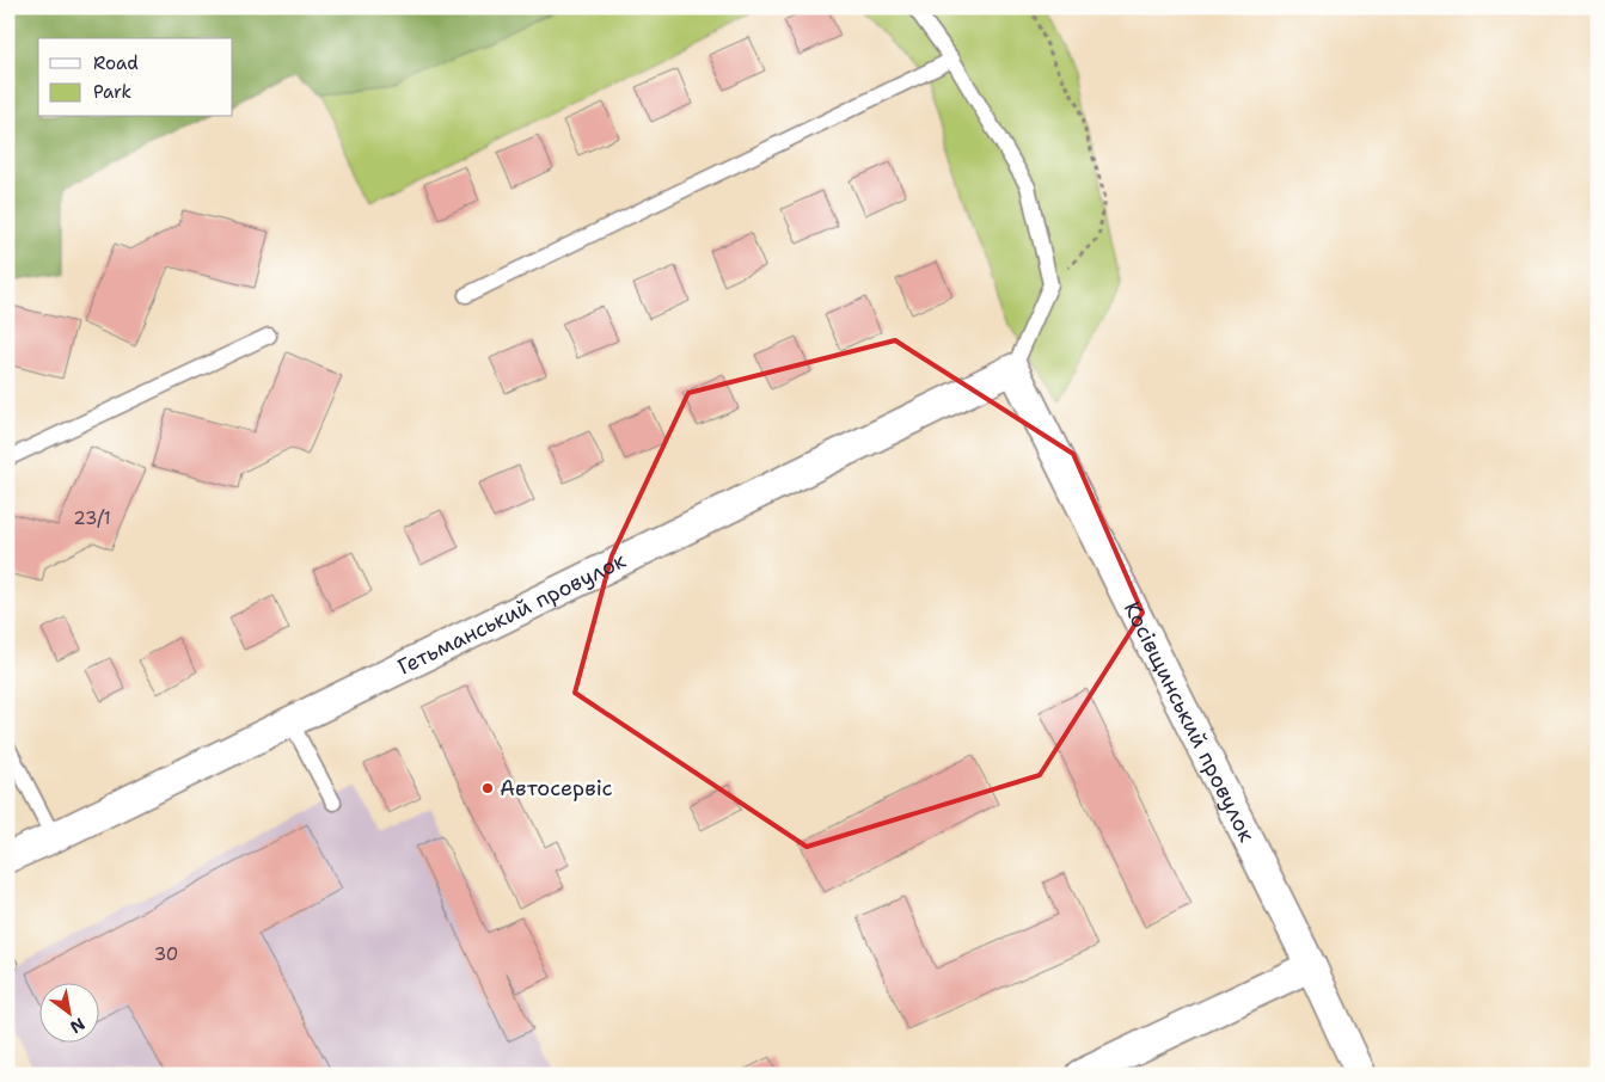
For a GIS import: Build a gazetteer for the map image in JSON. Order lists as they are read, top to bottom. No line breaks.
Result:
{"streets":{"street":["Гетьманський провулок","Косівщинський провулок"]},"crossings":[["Гетьманський провулок","Косівщинський провулок"]],"places":["Автосервіс"],"house_numbers":["23/1","30"],"legend":["Road","Park"],"north":"bottom right"}
